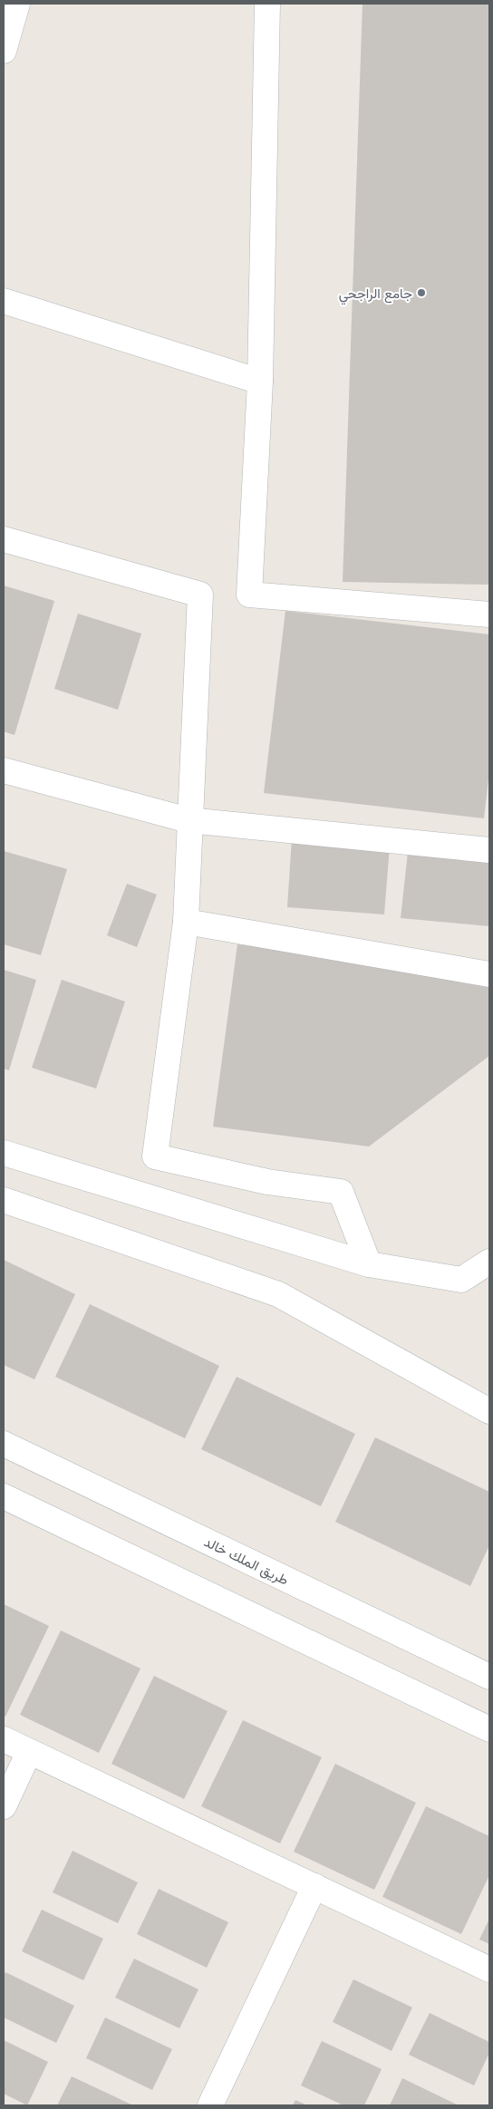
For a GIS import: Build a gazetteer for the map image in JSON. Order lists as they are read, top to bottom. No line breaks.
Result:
{"streets":{"street":["طريق الملك خالد"]},"places":["جامع الراجحي"]}
